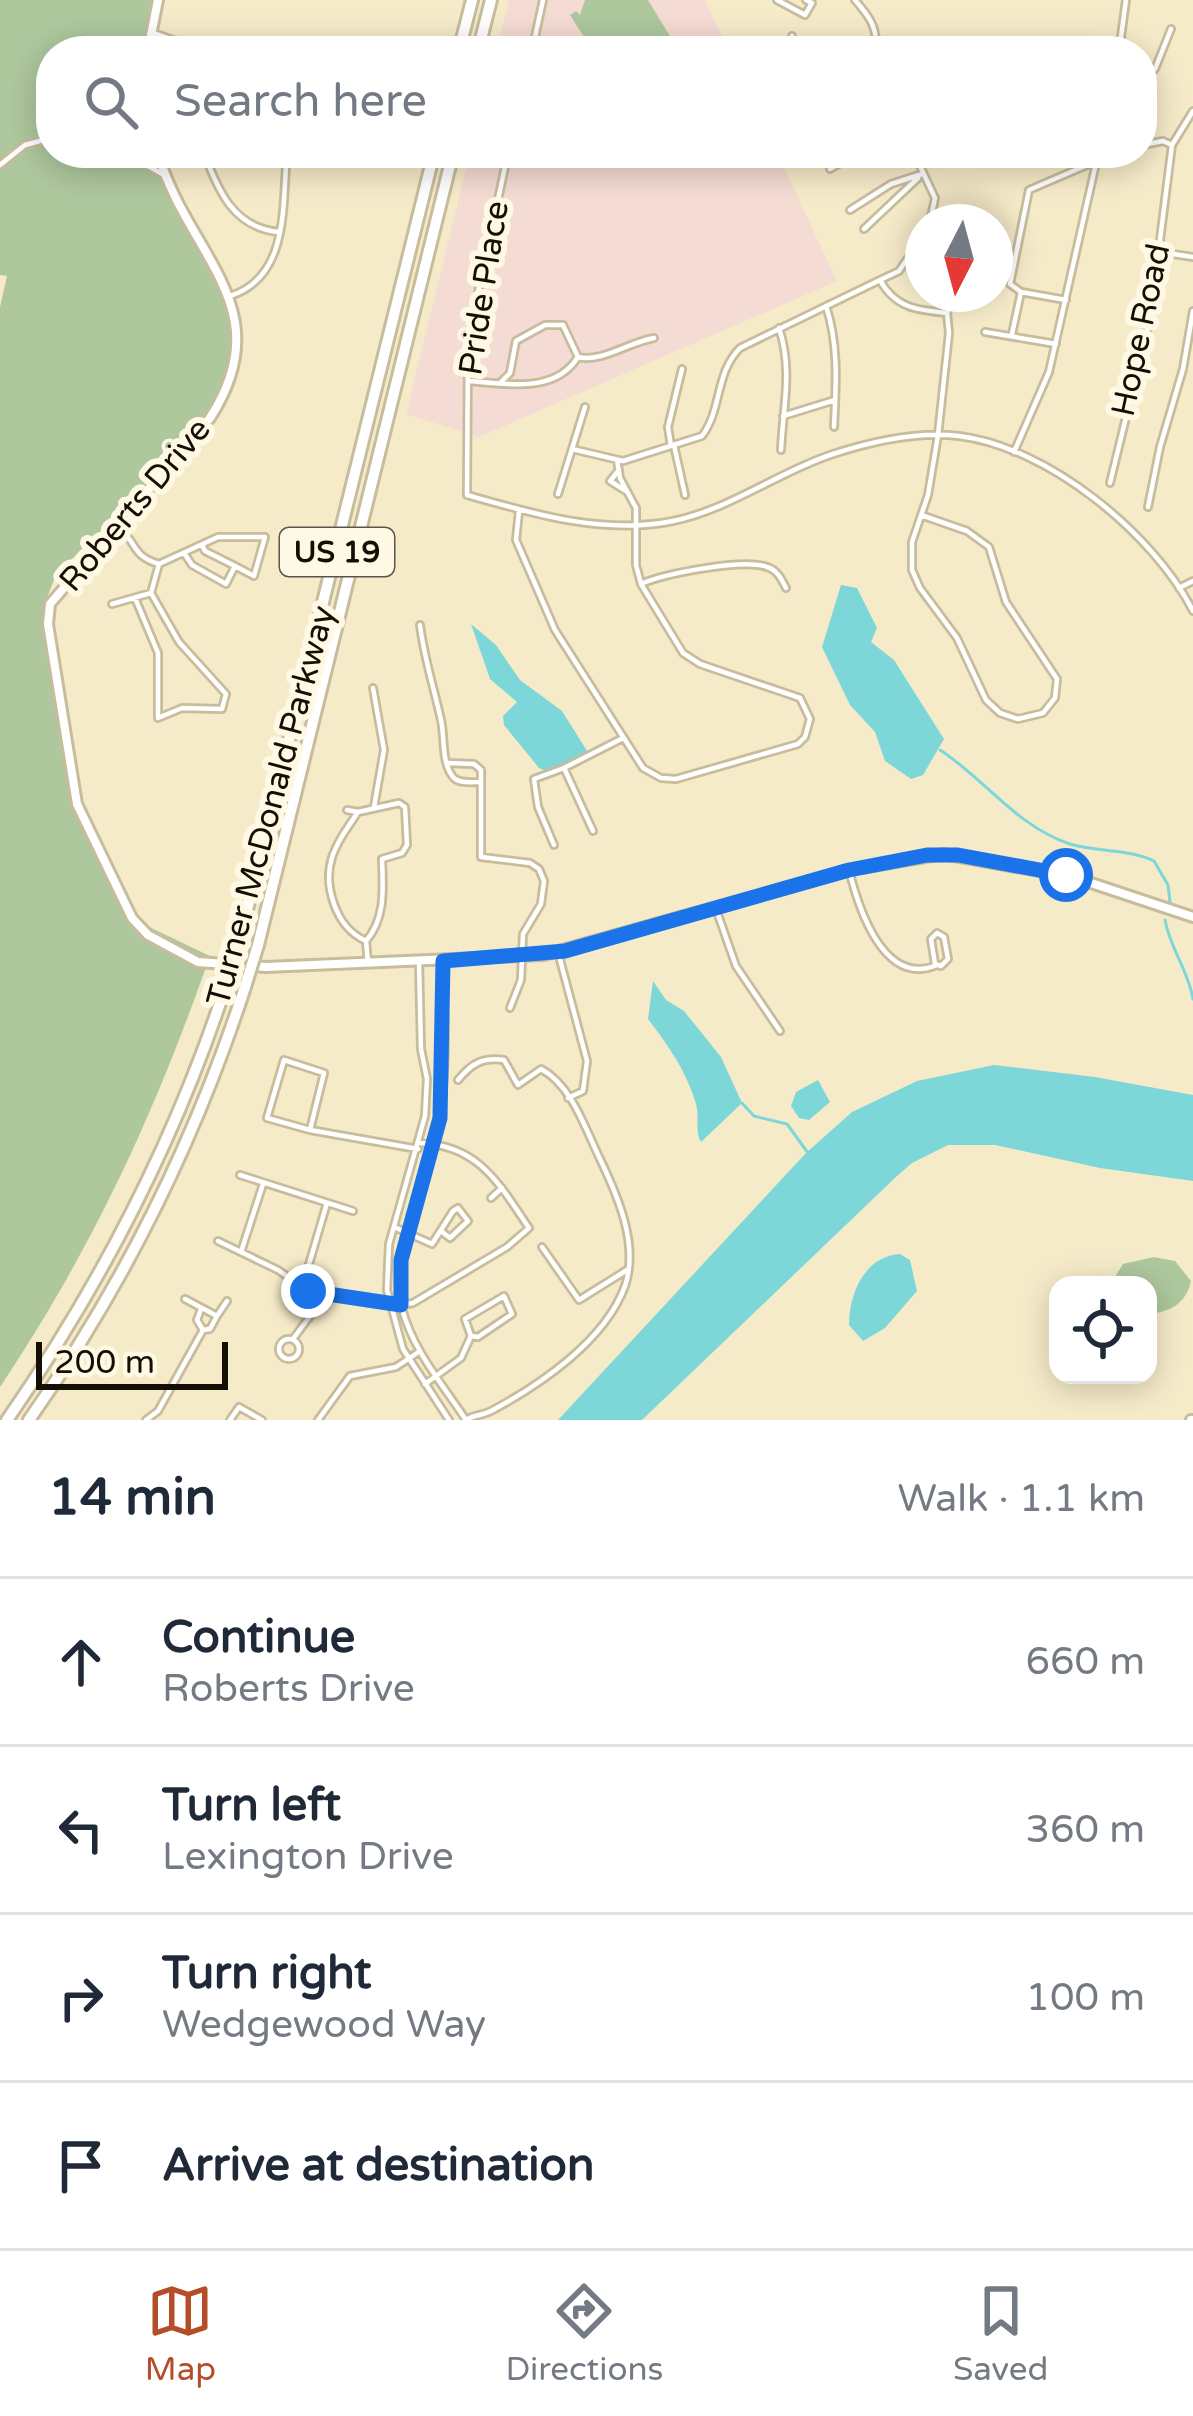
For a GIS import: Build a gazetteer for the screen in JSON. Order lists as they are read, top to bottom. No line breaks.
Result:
{"streets":{"highway":["US 19","Turner McDonald Parkway"],"street":["Pride Place","Hope Road","Roberts Drive"]},"scale_bar":"200 m","north":"bottom","page":{"search":"Search here","scale":"200 m","heading":["14 min","Walk · 1.1 km"],"list":[["Continue","Roberts Drive","660 m"],["Turn left","Lexington Drive","360 m"],["Turn right","Wedgewood Way","100 m"],"Arrive at destination"],"nav":["Map","Directions","Saved"]}}
